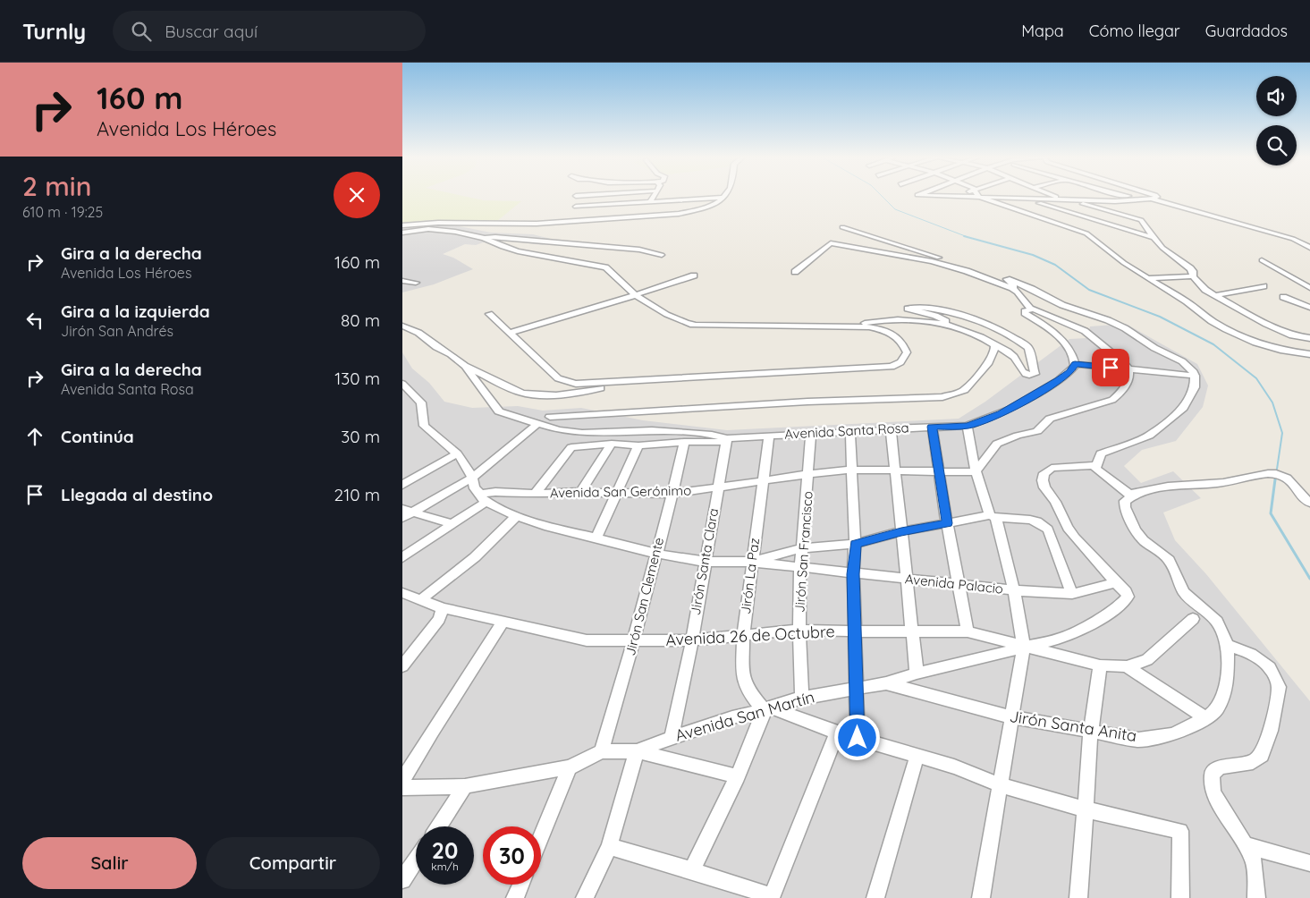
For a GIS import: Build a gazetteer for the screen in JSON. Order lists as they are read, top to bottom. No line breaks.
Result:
{"streets":{"street":["Avenida Santa Rosa","Avenida San Gerónimo","Jirón San Francisco","Jirón Santa Clara","Jirón La Paz","Avenida Palacio","Jirón San Clemente","Avenida 26 de Octubre","Avenida San Martín","Jirón Santa Anita"]},"crossings":[["Avenida Santa Rosa","Jirón San Francisco"],["Avenida Santa Rosa","Jirón Santa Clara"],["Avenida Santa Rosa","Jirón La Paz"],["Avenida San Gerónimo","Jirón San Francisco"],["Avenida San Gerónimo","Jirón Santa Clara"],["Avenida San Gerónimo","Jirón La Paz"],["Avenida San Gerónimo","Jirón San Clemente"],["Jirón San Francisco","Avenida Palacio"],["Jirón San Francisco","Avenida 26 de Octubre"],["Jirón San Francisco","Avenida San Martín"],["Jirón Santa Clara","Avenida Palacio"],["Jirón Santa Clara","Avenida 26 de Octubre"],["Jirón Santa Clara","Avenida San Martín"],["Jirón La Paz","Avenida Palacio"],["Jirón La Paz","Avenida 26 de Octubre"],["Jirón La Paz","Avenida San Martín"],["Avenida Palacio","Jirón San Clemente"],["Jirón San Clemente","Avenida 26 de Octubre"],["Jirón San Clemente","Avenida San Martín"],["Avenida 26 de Octubre","Avenida San Martín"],["Avenida San Martín","Jirón Santa Anita"]],"page":{"header":"Turnly","search":"Buscar aquí","nav":["Mapa","Cómo llegar","Guardados"],"turn":["160 m","Avenida Los Héroes"],"heading":["2 min","610 m · 19:25"],"list":[{"name":"Gira a la derecha","note":"Avenida Los Héroes","value":"160 m"},{"name":"Gira a la izquierda","note":"Jirón San Andrés","value":"80 m"},{"name":"Gira a la derecha","note":"Avenida Santa Rosa","value":"130 m"},{"name":"Continúa","value":"30 m"},{"name":"Llegada al destino","value":"210 m"}],"speed":"20 km/h","limit":"30","buttons":["Salir","Compartir"]}}
